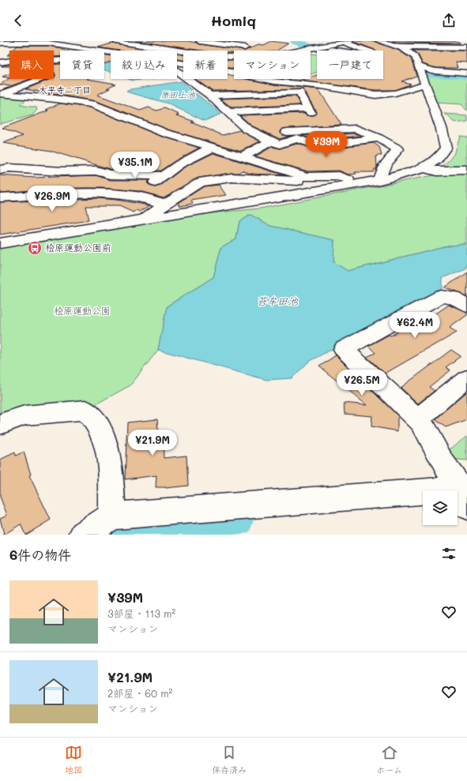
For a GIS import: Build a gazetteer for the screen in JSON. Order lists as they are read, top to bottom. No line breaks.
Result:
{"districts":["大平寺二丁目"],"water":["原田上池","苔牟田池"],"parks":["桧原運動公園"],"places":{"bus stop":["桧原運動公園前"]},"page":{"header":"Homiq","chip":["購入","賃貸","絞り込み","新着","マンション","一戸建て"],"price":["¥39M","¥35.1M","¥26.9M","¥62.4M","¥26.5M","¥21.9M"],"heading":"6件の物件","list":[{"name":"¥39M","note":"3部屋 · 113 m² · マンション"},{"name":"¥21.9M","note":"2部屋 · 60 m² · マンション"}],"tabs":["地図","保存済み","ホーム"]}}
